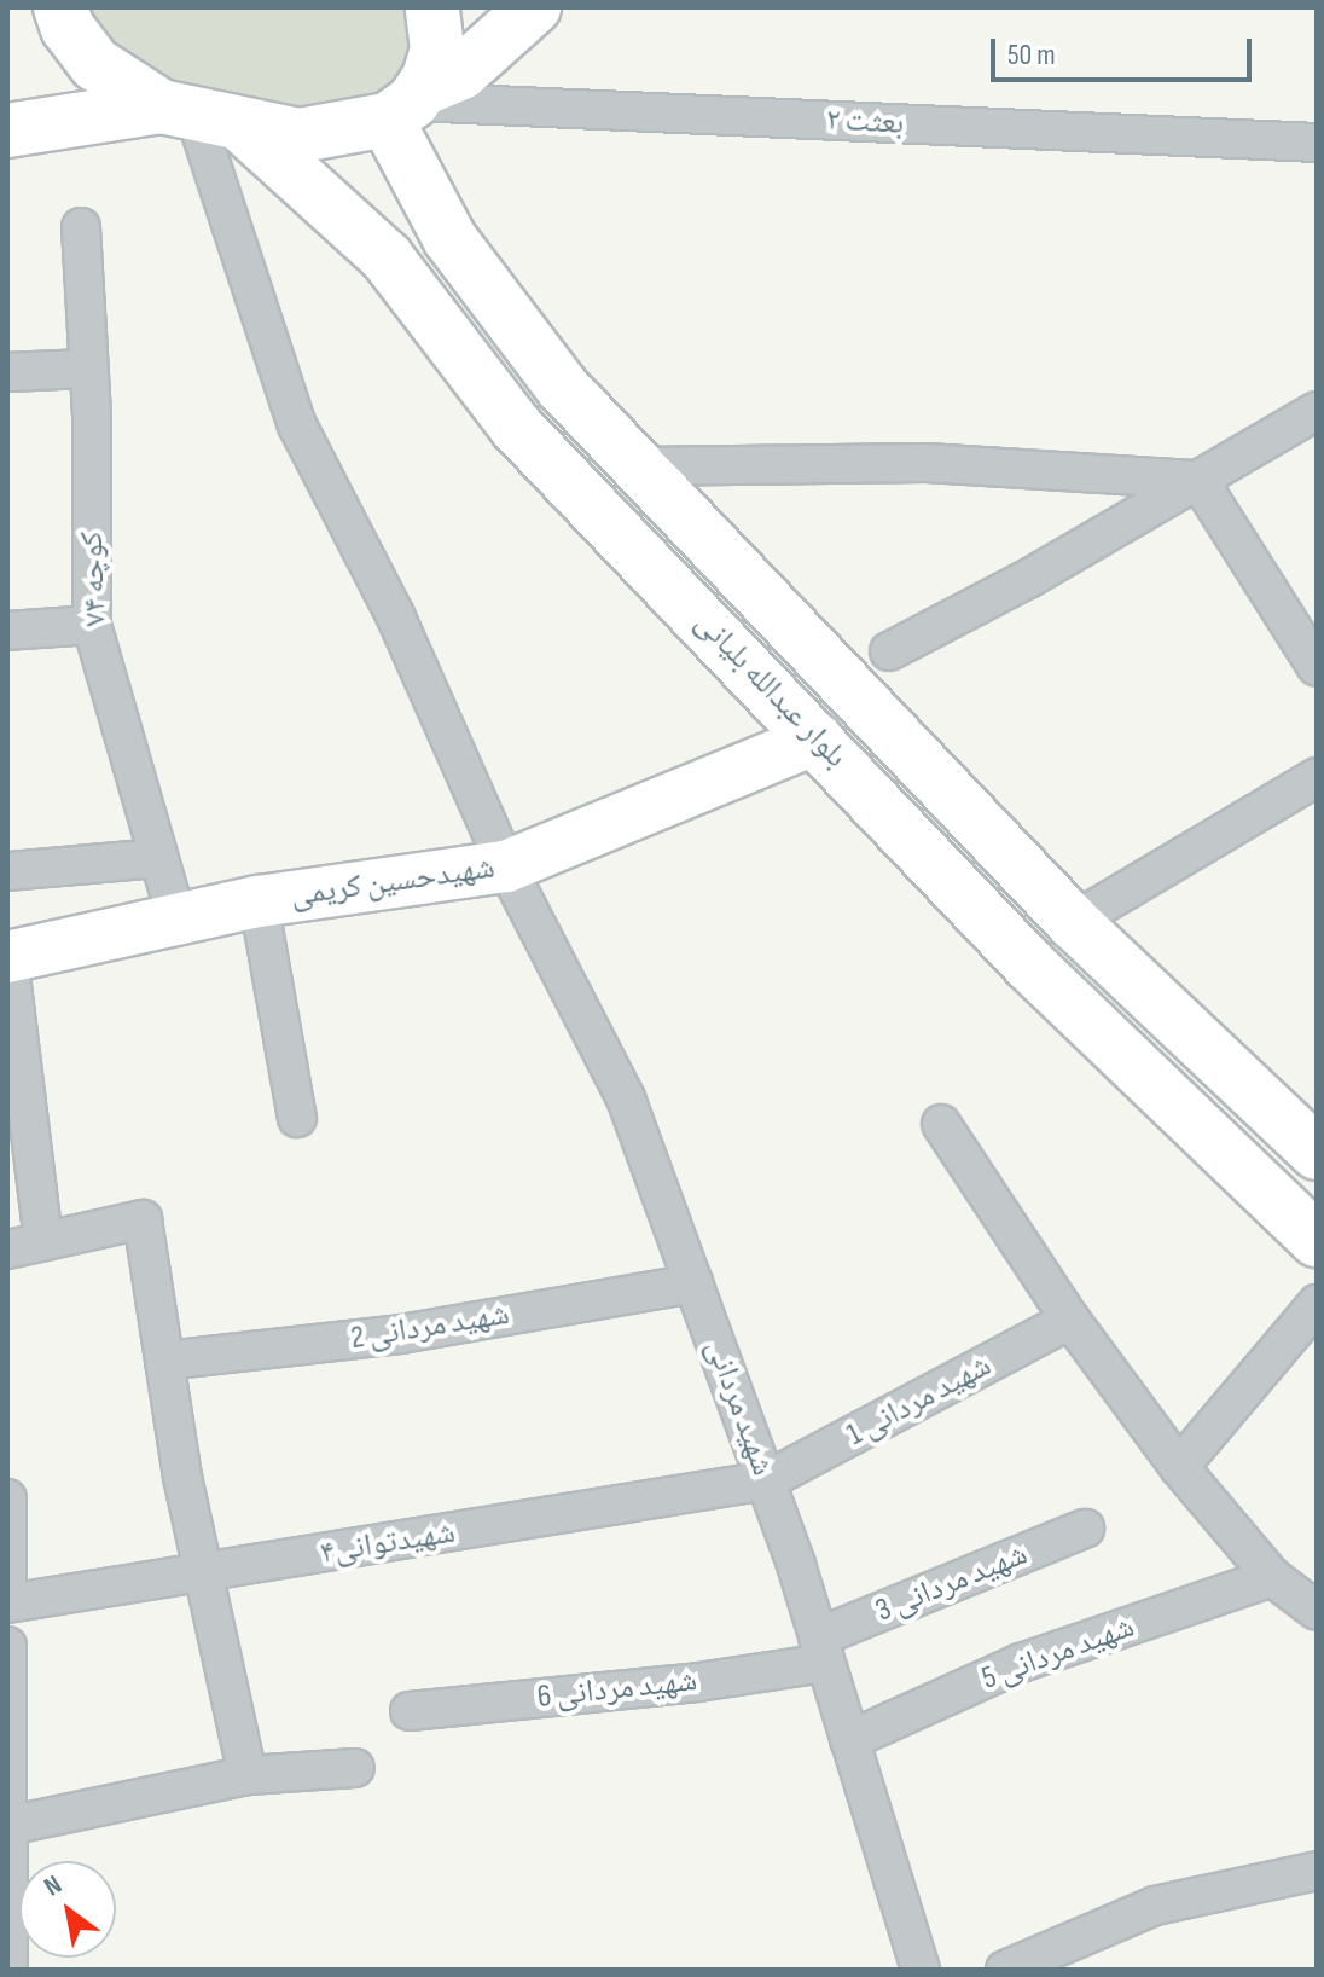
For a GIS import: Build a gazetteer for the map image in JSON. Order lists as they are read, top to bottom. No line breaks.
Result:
{"streets":{"main road":["بلوار عبدالله بلیانی"],"street":["بعثت ۲","کوچه ۷۴","شهیدحسین کریمی","شهید مردانی 2","شهید مردانی 1","شهید مردانی","شهیدتوانی۴","شهید مردانی 3","شهید مردانی 5","شهید مردانی 6"]},"crossings":[["بعثت ۲","بلوار عبدالله بلیانی"],["کوچه ۷۴","شهیدحسین کریمی"],["بلوار عبدالله بلیانی","شهیدحسین کریمی"],["بلوار عبدالله بلیانی","شهید مردانی"],["شهیدحسین کریمی","شهید مردانی"],["شهید مردانی 2","شهید مردانی"],["شهید مردانی 1","شهید مردانی"],["شهید مردانی 1","شهیدتوانی۴"],["شهید مردانی","شهیدتوانی۴"],["شهید مردانی","شهید مردانی 3"],["شهید مردانی","شهید مردانی 5"],["شهید مردانی","شهید مردانی 6"],["شهید مردانی 3","شهید مردانی 6"]],"scale_bar":"50 m","north":"top left"}
